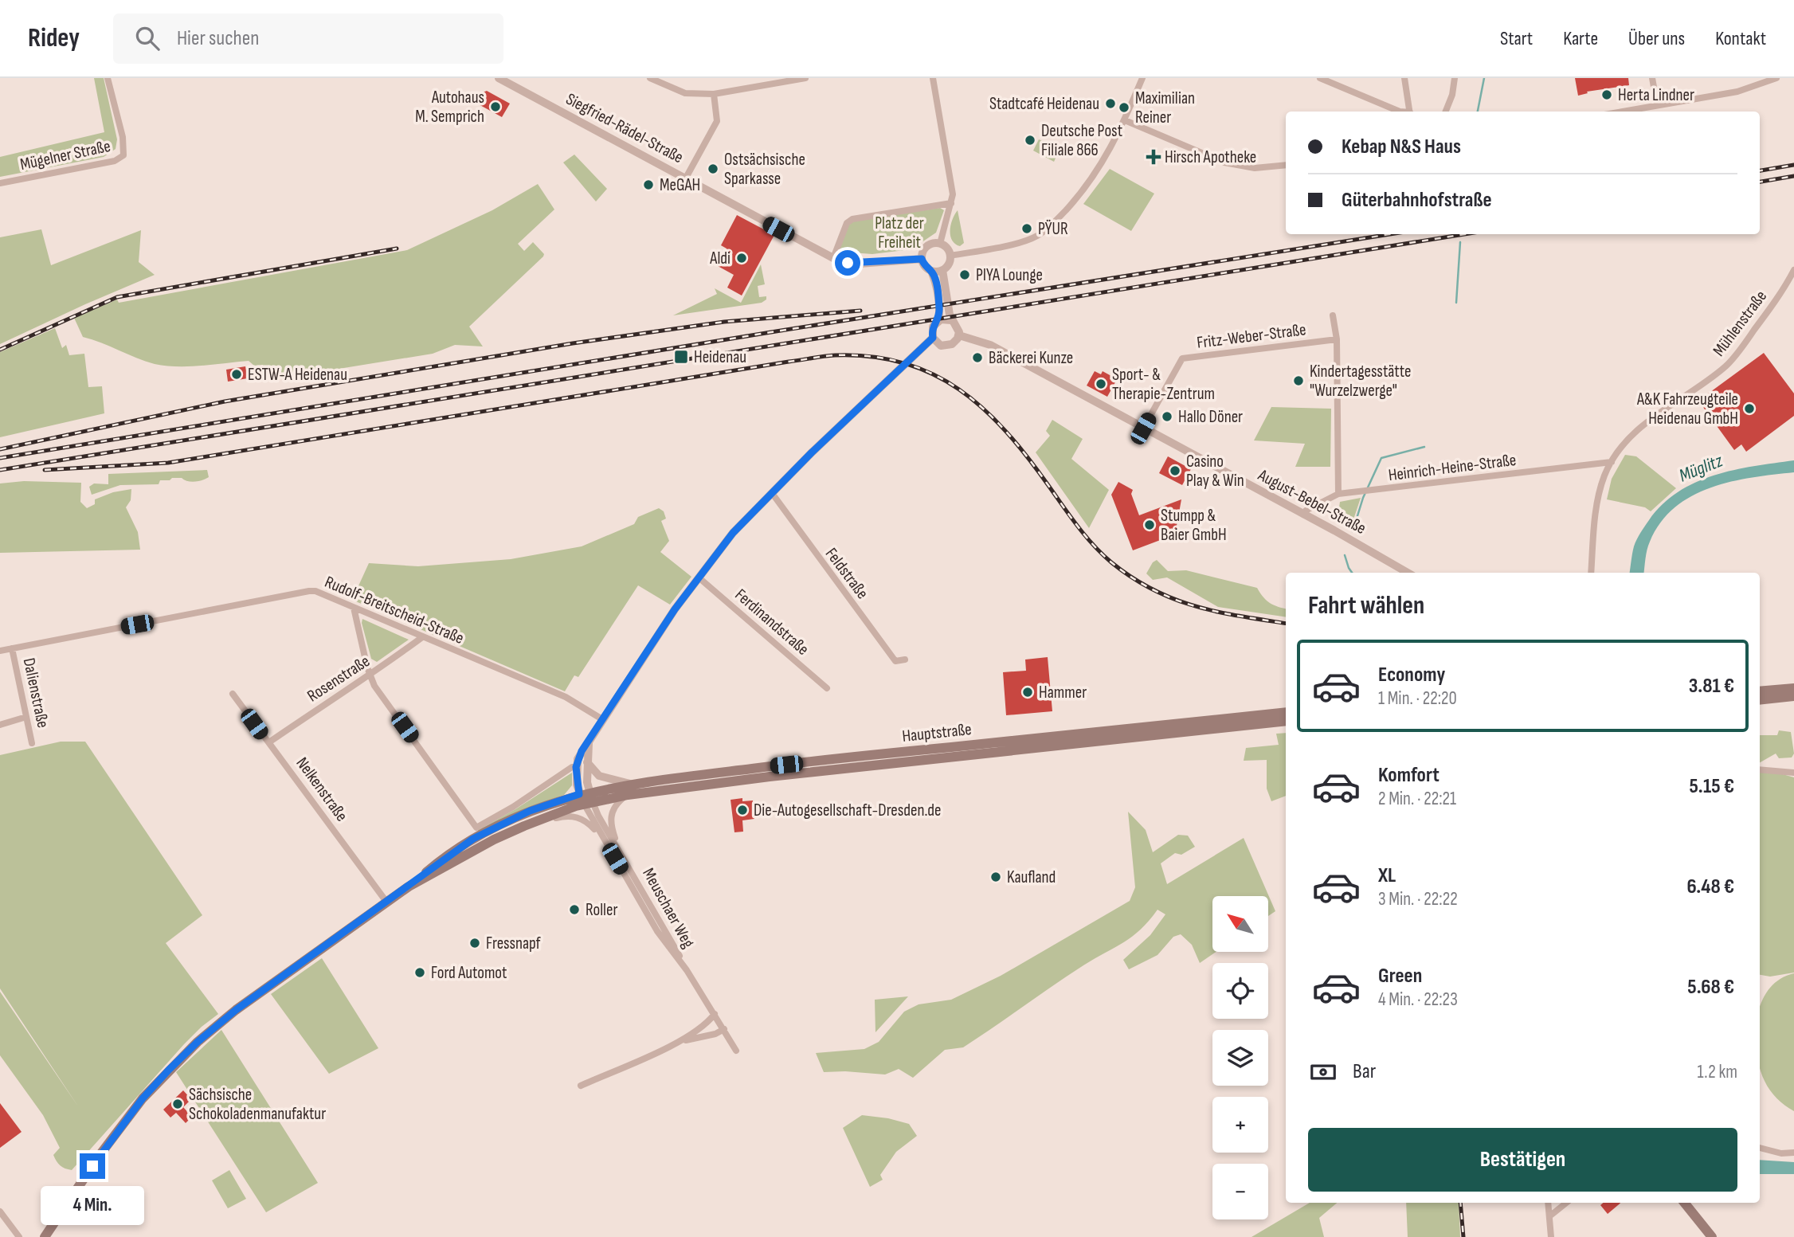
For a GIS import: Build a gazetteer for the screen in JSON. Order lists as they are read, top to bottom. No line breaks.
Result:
{"streets":{"main road":["Hauptstraße"],"street":["Siegfried-Rädel-Straße","Mügelner Straße","Mühlenstraße","Fritz-Weber-Straße","Heinrich-Heine-Straße","August-Bebel-Straße","Feldstraße","Rudolf-Breitscheid-Straße","Ferdinandstraße","Rosenstraße","Dalienstraße","Nelkenstraße","Meuschaer Weg"]},"crossings":[["Mühlenstraße","Heinrich-Heine-Straße"],["Fritz-Weber-Straße","August-Bebel-Straße"],["Heinrich-Heine-Straße","August-Bebel-Straße"],["Rudolf-Breitscheid-Straße","Rosenstraße"],["Rudolf-Breitscheid-Straße","Dalienstraße"],["Rosenstraße","Nelkenstraße"],["Hauptstraße","Meuschaer Weg"]],"water":["Müglitz"],"parks":["Platz der Freiheit"],"places":{"other":["Herta Lindner","Stadtcafé Heidenau","Autohaus M. Semprich","Maximilian Reiner","Deutsche Post Filiale 866","Ostsächsische Sparkasse","MeGAH","PŸUR","Aldi","PIYA Lounge","Bäckerei Kunze","ESTW-A Heidenau","Kindertagesstätte \"Wurzelzwerge\"","Sport- & Therapie-Zentrum","A&K Fahrzeugteile Heidenau GmbH","Hallo Döner","Casino Play & Win","Stumpp & Baier GmbH","Hammer","Die-Autogesellschaft-Dresden.de","Kaufland","Roller","Fressnapf","Ford Automot","Sächsische Schokoladenmanufaktur"],"health":["Hirsch Apotheke"],"transit":["Heidenau"]},"north":"top left","page":{"header":"Ridey","search":"Hier suchen","nav":["Start","Karte","Über uns","Kontakt"],"banner":["Kebap N&S Haus","Güterbahnhofstraße"],"heading":"Fahrt wählen","list":[{"name":"Economy","note":"1 Min. · 22:20","value":"3.81 €"},{"name":"Komfort","note":"2 Min. · 22:21","value":"5.15 €"},{"name":"XL","note":"3 Min. · 22:22","value":"6.48 €"},{"name":"Green","note":"4 Min. · 22:23","value":"5.68 €"}],"map_buttons":["+","−"],"pay":["Bar","1.2 km"],"buttons":"Bestätigen","bubble":"4 Min."}}
